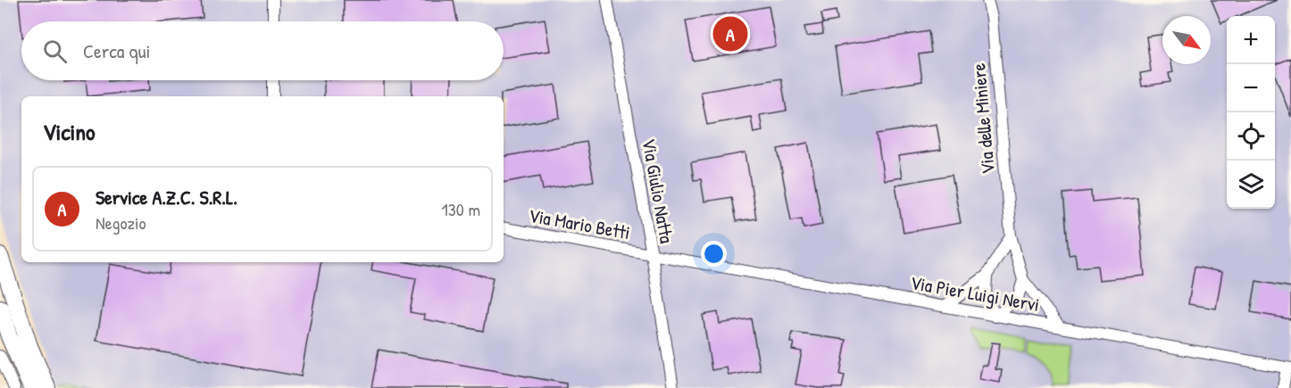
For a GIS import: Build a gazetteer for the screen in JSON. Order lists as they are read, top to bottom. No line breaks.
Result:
{"streets":{"street":["Via delle Miniere","Via Giulio Natta","Via Mario Betti","Via Pier Luigi Nervi"]},"crossings":[["Via delle Miniere","Via Pier Luigi Nervi"],["Via Giulio Natta","Via Mario Betti"],["Via Giulio Natta","Via Pier Luigi Nervi"],["Via Mario Betti","Via Pier Luigi Nervi"]],"north":"bottom right","page":{"pins":"A","map_buttons":["+","−"],"search":"Cerca qui","heading":"Vicino","list":[{"mark":"A","name":"Service A.Z.C. S.R.L.","note":"Negozio","value":"130 m"}]}}
